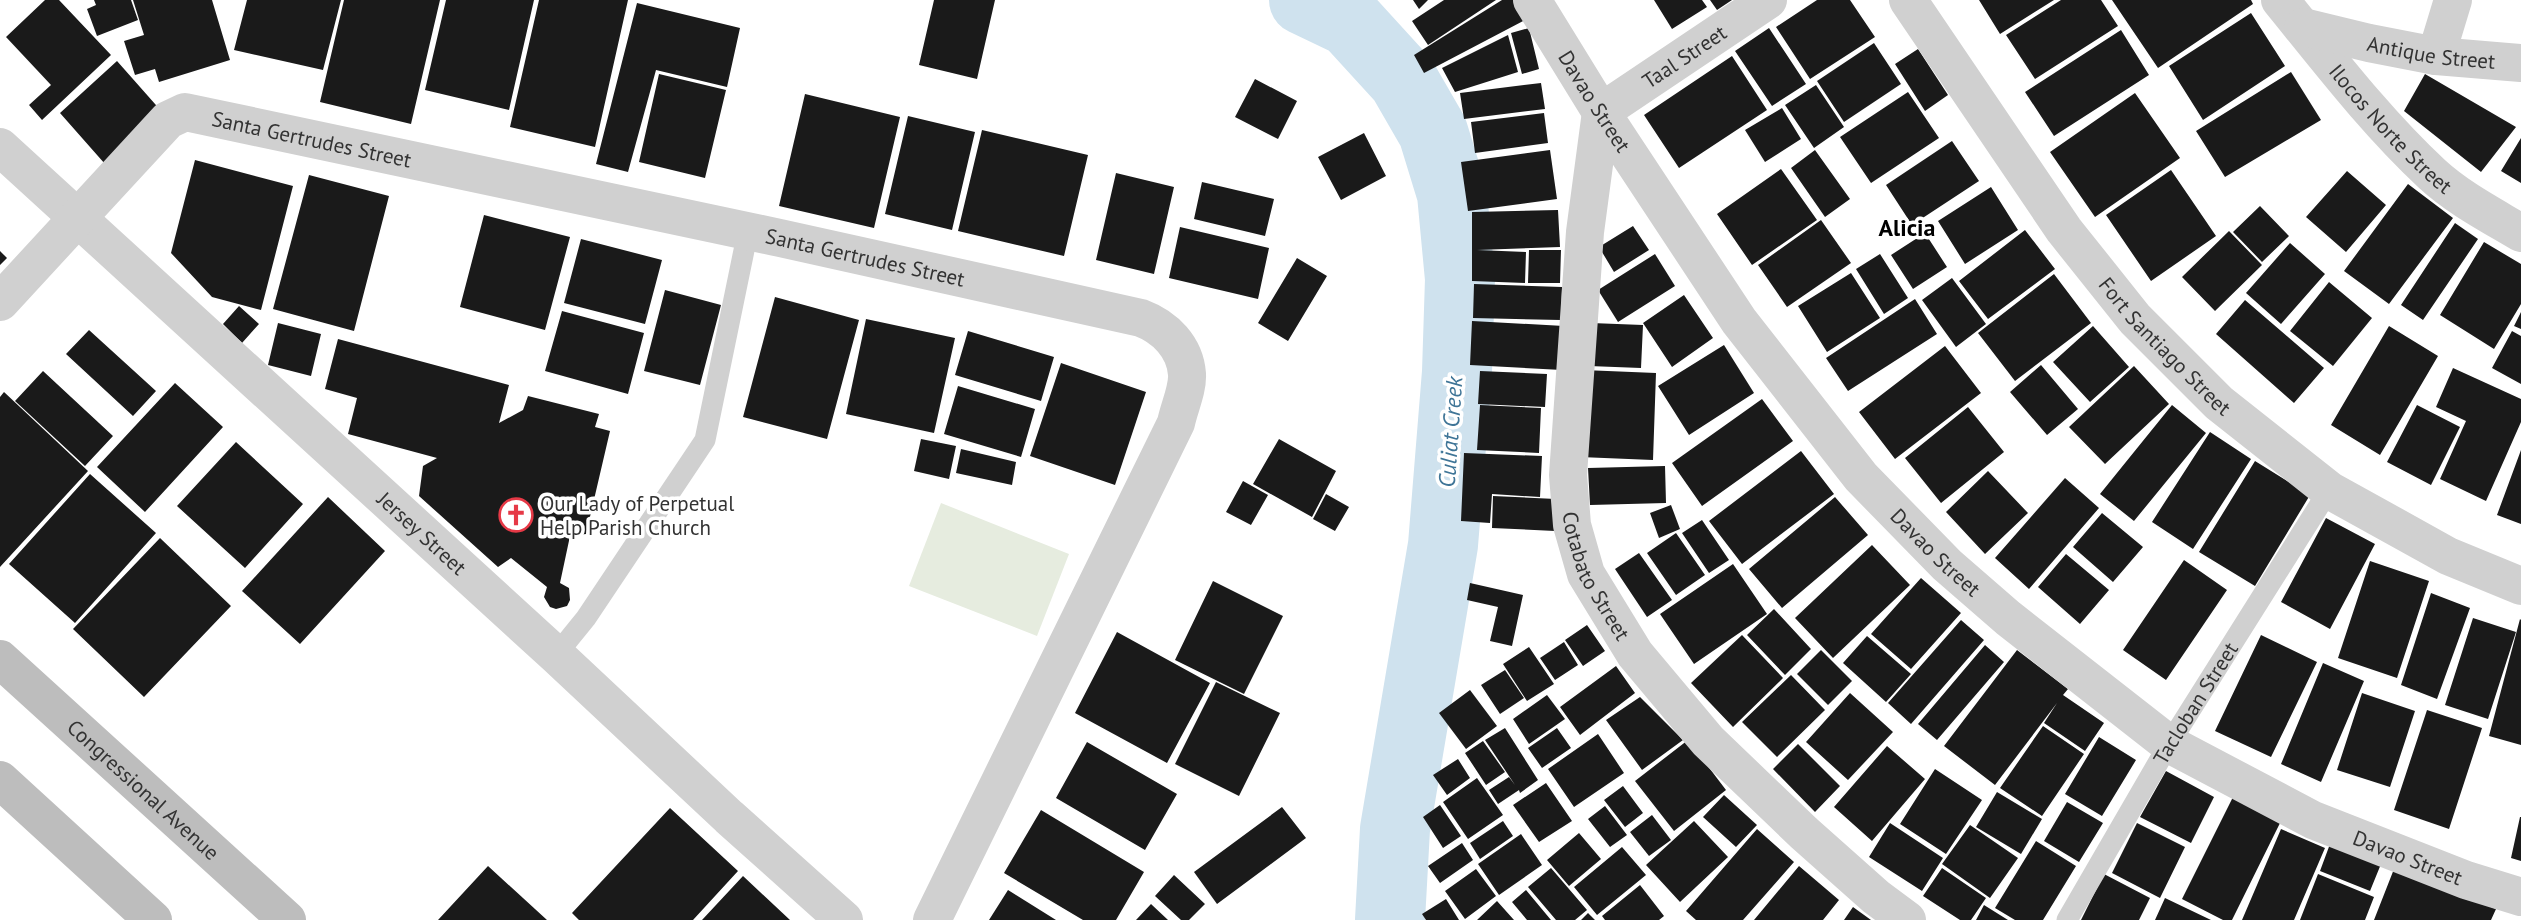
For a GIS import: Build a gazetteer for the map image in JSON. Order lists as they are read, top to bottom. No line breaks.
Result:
{"streets":{"main road":["Congressional Avenue"],"street":["Antique Street","Taal Street","Davao Street","Ilocos Norte Street","Santa Gertrudes Street","Fort Santiago Street","Jersey Street","Cotabato Street"],"lane":["Tacloban Street"]},"crossings":[["Antique Street","Ilocos Norte Street"],["Taal Street","Davao Street"],["Taal Street","Cotabato Street"],["Davao Street","Cotabato Street"],["Davao Street","Tacloban Street"],["Santa Gertrudes Street","Jersey Street"],["Fort Santiago Street","Tacloban Street"]],"districts":["Alicia"],"water":["Culiat Creek"],"places":{"church":["Our Lady of Perpetual Help Parish Church"]}}
